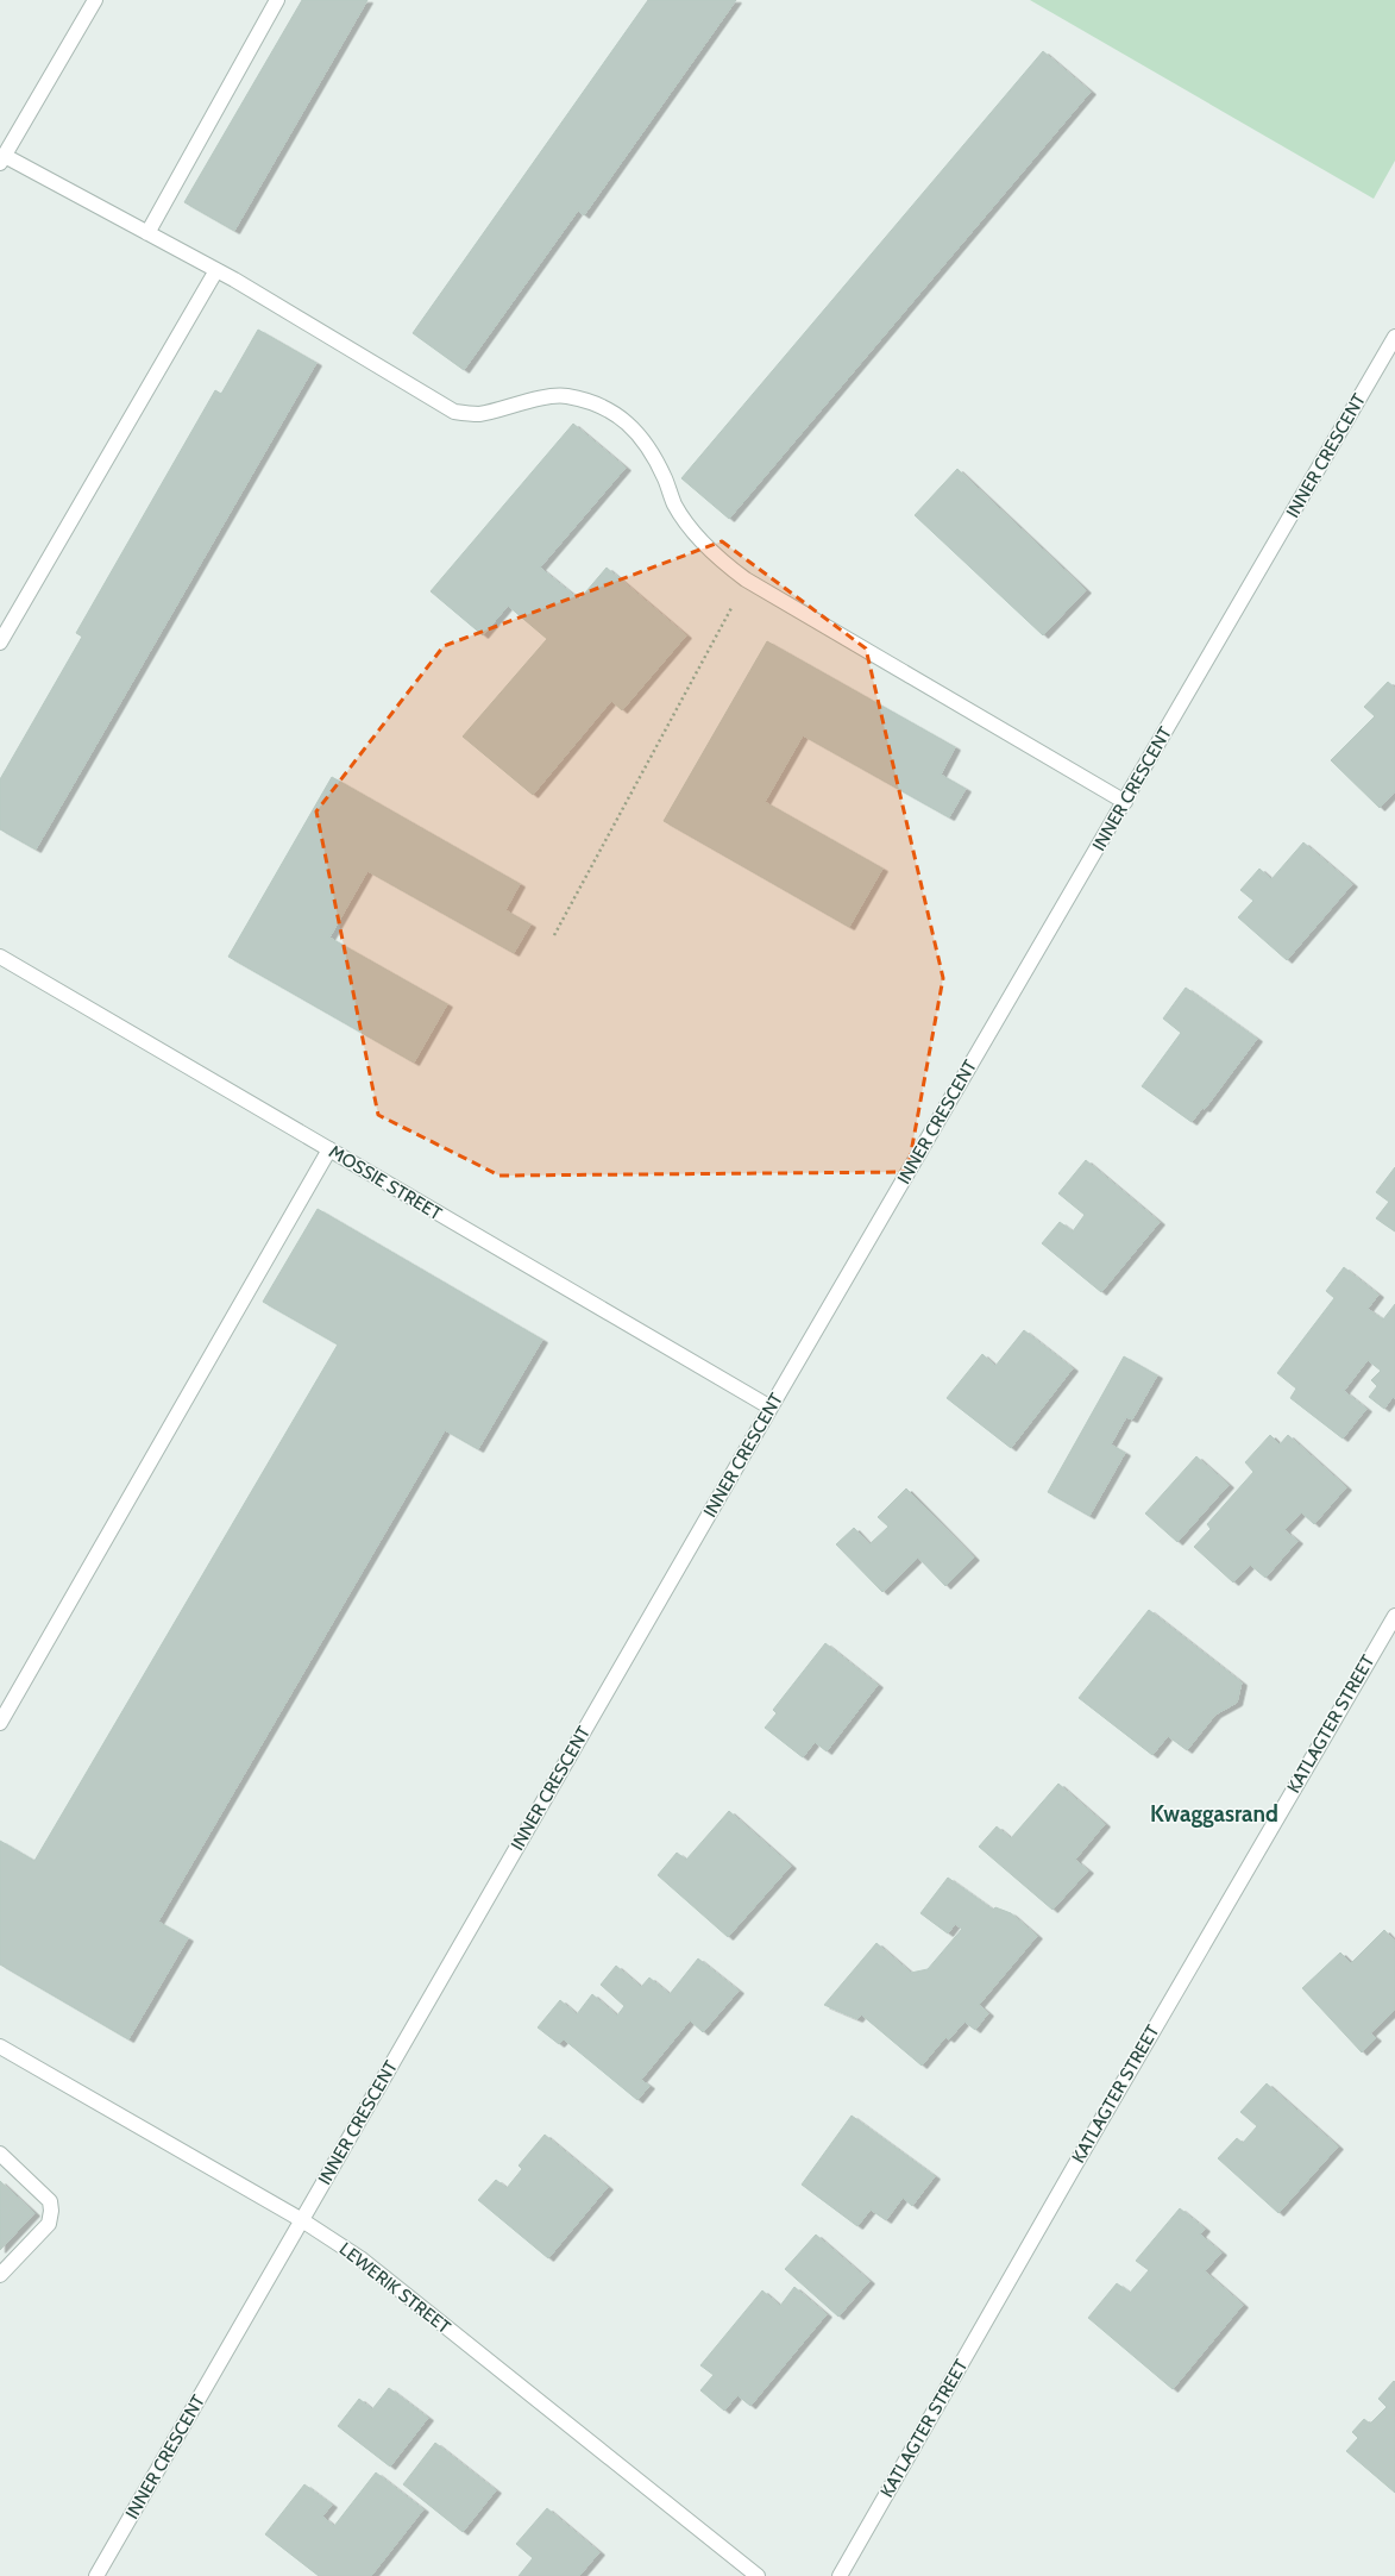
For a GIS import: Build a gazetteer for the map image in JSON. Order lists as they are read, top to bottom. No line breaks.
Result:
{"streets":{"street":["INNER CRESCENT","MOSSIE STREET","KATLAGTER STREET","LEWERIK STREET"]},"crossings":[["INNER CRESCENT","MOSSIE STREET"],["INNER CRESCENT","LEWERIK STREET"]],"districts":["Kwaggasrand"]}
